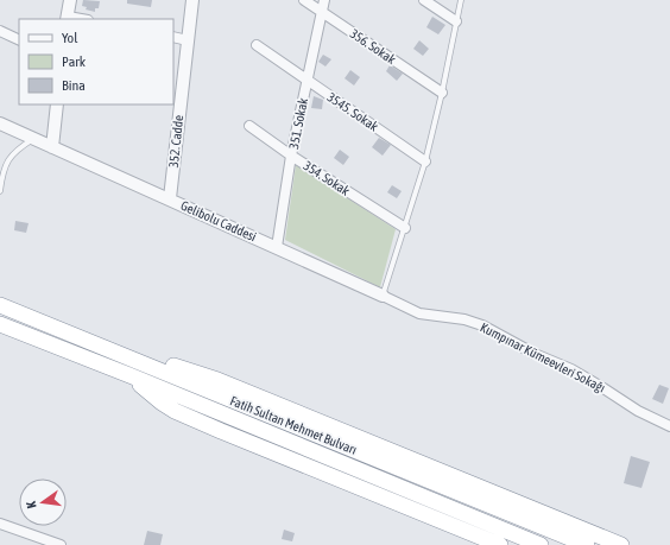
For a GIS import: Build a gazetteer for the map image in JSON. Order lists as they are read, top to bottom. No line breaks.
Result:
{"streets":{"highway":["Fatih Sultan Mehmet Bulvarı"],"street":["356. Sokak","3545. Sokak","351. Sokak","352. Cadde","354. Sokak","Gelibolu Caddesi","Kumpınar Kümeevleri Sokağı"]},"crossings":[["356. Sokak","351. Sokak"],["3545. Sokak","351. Sokak"],["351. Sokak","354. Sokak"],["351. Sokak","Gelibolu Caddesi"],["352. Cadde","Gelibolu Caddesi"],["Gelibolu Caddesi","Kumpınar Kümeevleri Sokağı"]],"legend":["Yol","Park","Bina"],"north":"left"}
